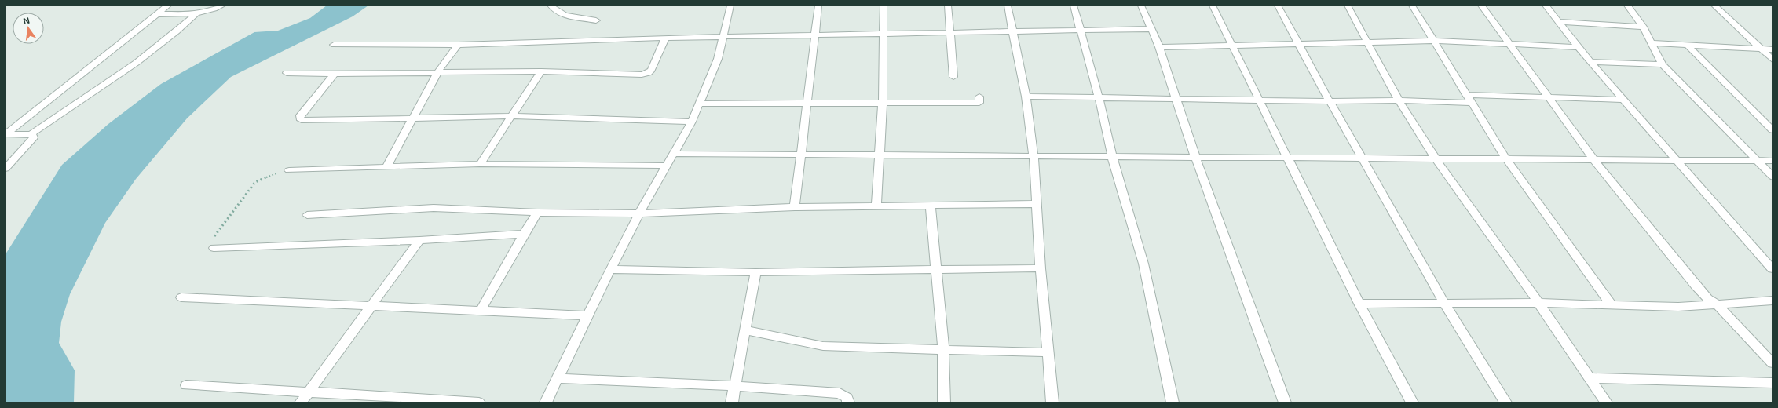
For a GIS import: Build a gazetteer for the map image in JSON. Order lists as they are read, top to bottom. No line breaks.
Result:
{"north":"top"}
